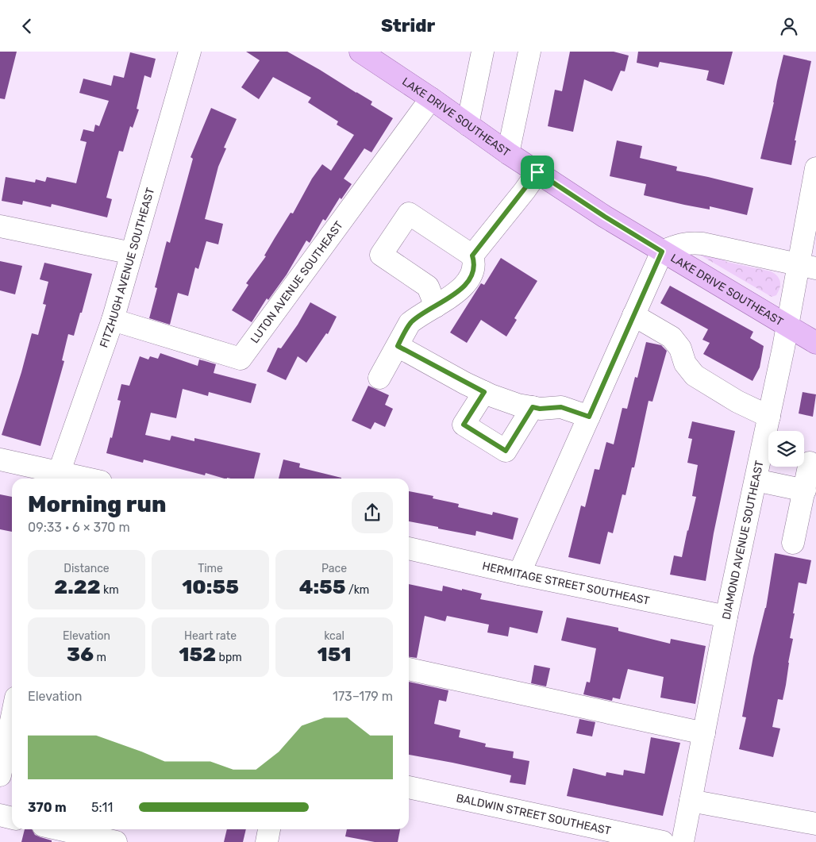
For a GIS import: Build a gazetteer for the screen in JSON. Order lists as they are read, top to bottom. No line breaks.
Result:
{"streets":{"main road":["LAKE DRIVE SOUTHEAST"],"street":["FITZHUGH AVENUE SOUTHEAST","LUTON AVENUE SOUTHEAST","DIAMOND AVENUE SOUTHEAST","HERMITAGE STREET SOUTHEAST","BALDWIN STREET SOUTHEAST"]},"crossings":[["LAKE DRIVE SOUTHEAST","LUTON AVENUE SOUTHEAST"],["LAKE DRIVE SOUTHEAST","DIAMOND AVENUE SOUTHEAST"],["FITZHUGH AVENUE SOUTHEAST","LUTON AVENUE SOUTHEAST"],["DIAMOND AVENUE SOUTHEAST","HERMITAGE STREET SOUTHEAST"]],"page":{"header":"Stridr","heading":["Morning run","09:33 · 6 × 370 m"],"stats":[["Distance","2.22 km"],["Time","10:55"],["Pace","4:55 /km"],["Elevation","36 m"],["Heart rate","152 bpm"],["kcal","151"]],"chart":["Elevation","173–179 m"],"list":[{"name":"370 m","note":"5:11"}]}}
